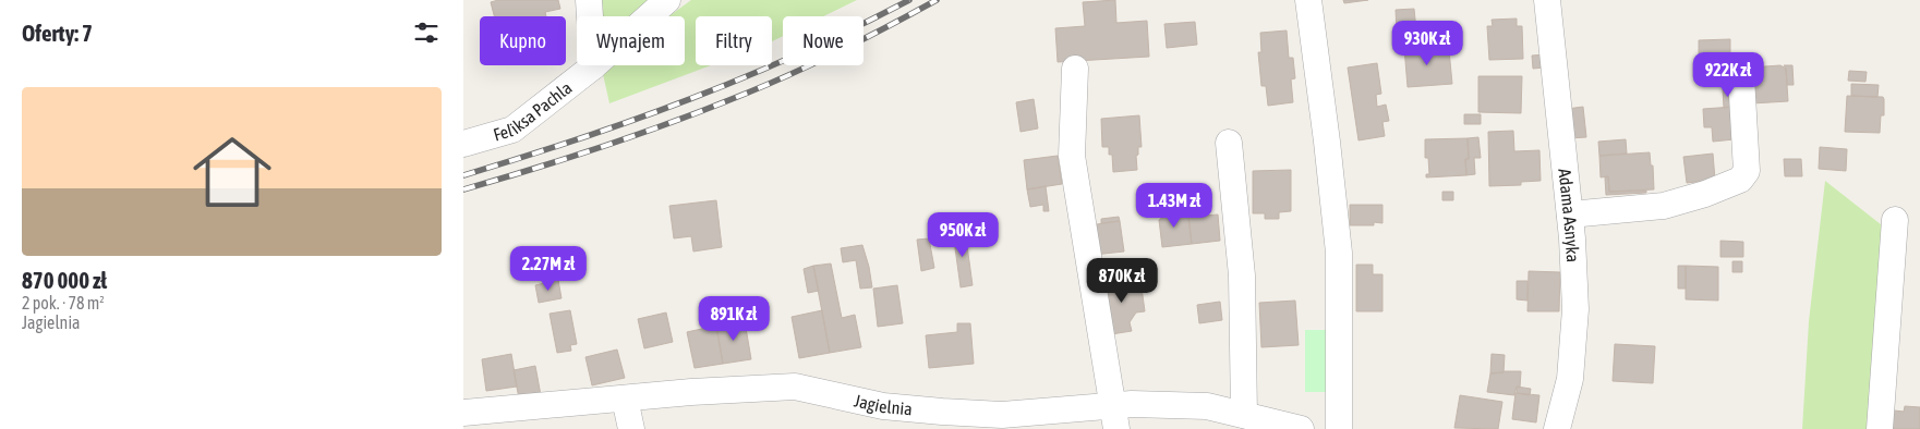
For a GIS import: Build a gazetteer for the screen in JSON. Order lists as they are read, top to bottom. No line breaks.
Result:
{"streets":{"street":["Feliksa Pachla","Adama Asnyka","Jagielnia"]},"page":{"heading":"Oferty: 7","chip":["Kupno","Wynajem","Filtry","Nowe"],"price":["930K zł","922K zł","1.43M zł","950K zł","2.27M zł","870K zł","891K zł"],"list":[{"name":"870 000 zł","note":"2 pok. · 78 m² · Jagielnia"}]}}
